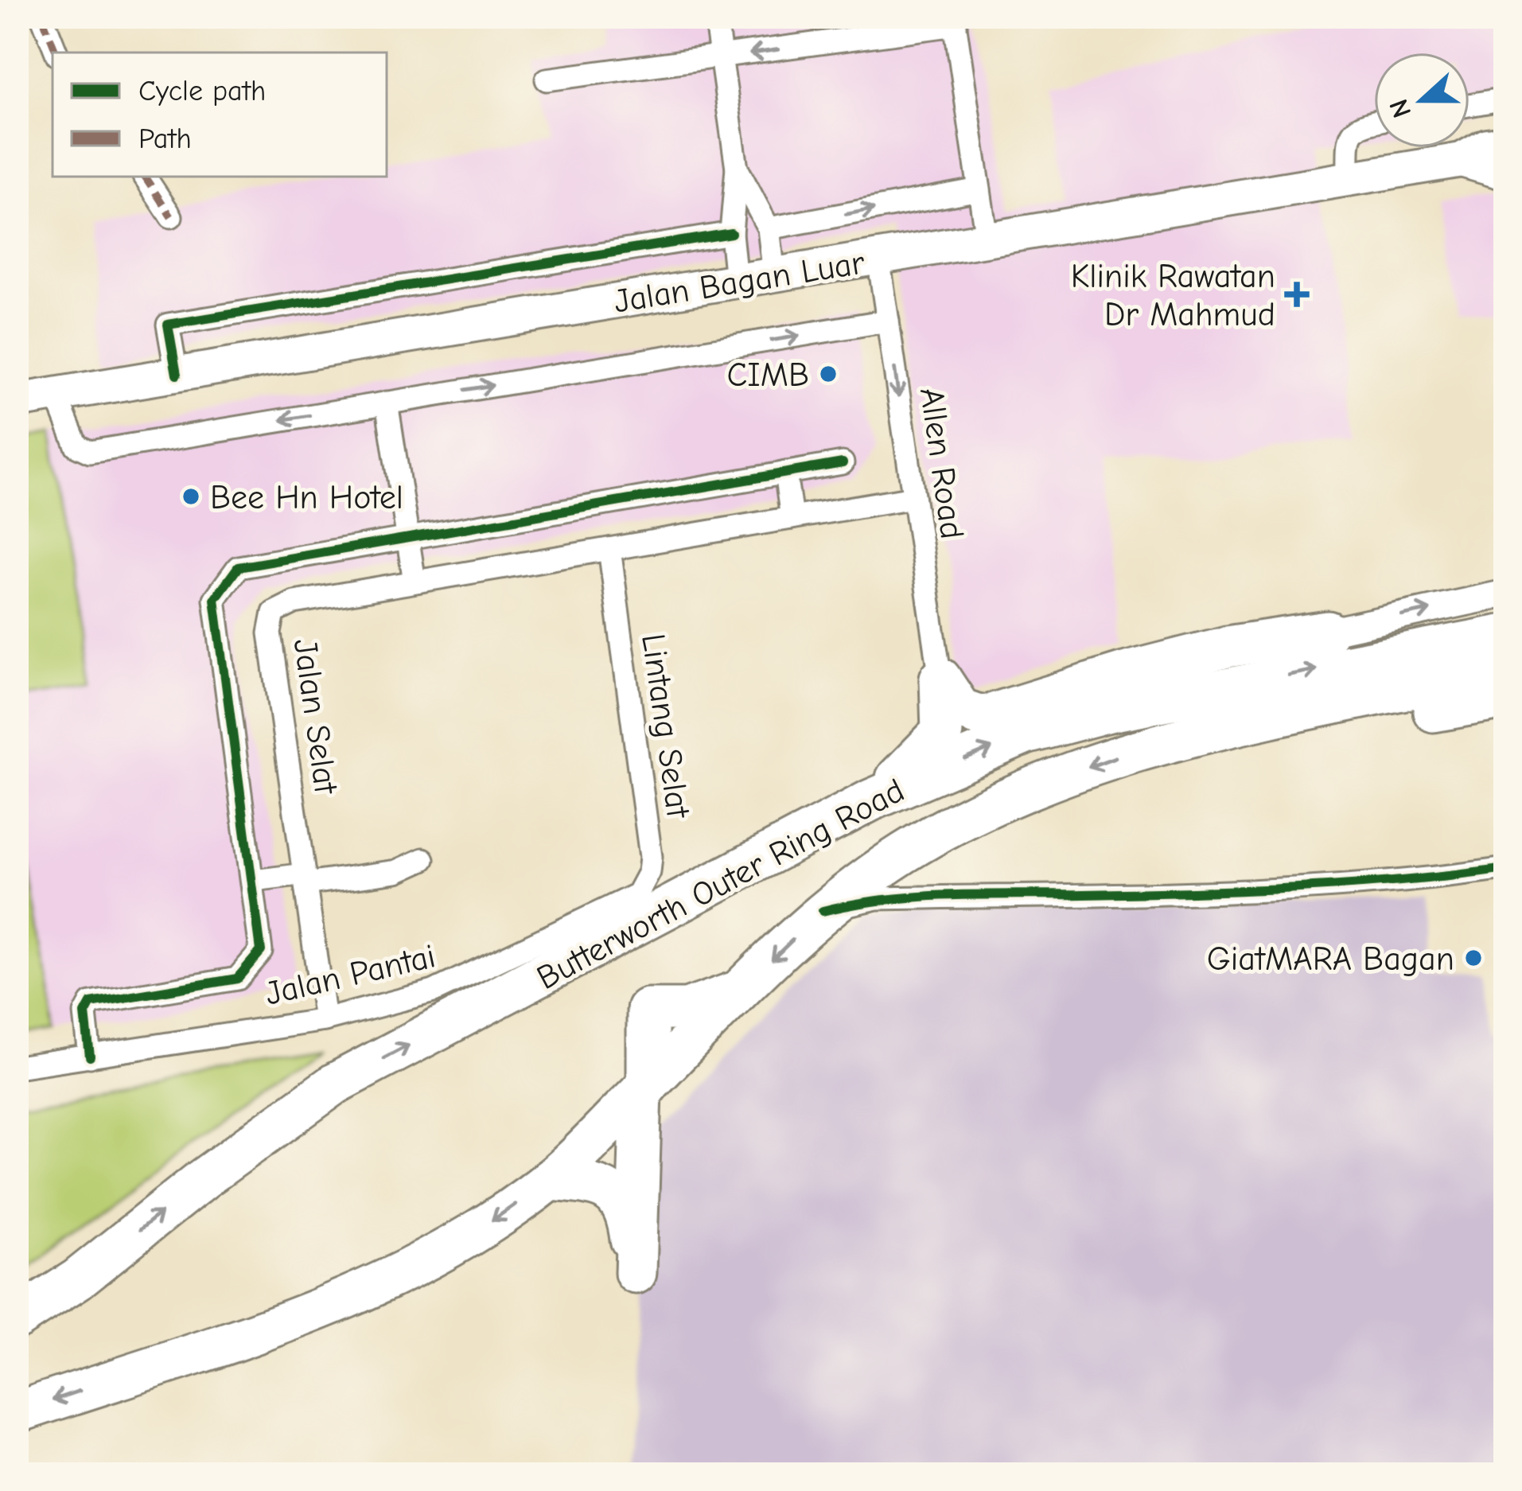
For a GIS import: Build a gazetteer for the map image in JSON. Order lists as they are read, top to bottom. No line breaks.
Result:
{"streets":{"highway":["Butterworth Outer Ring Road"],"main road":["Jalan Bagan Luar"],"street":["Allen Road","Jalan Selat","Lintang Selat","Jalan Pantai"]},"crossings":[["Jalan Bagan Luar","Allen Road"],["Allen Road","Jalan Selat"],["Jalan Selat","Lintang Selat"],["Jalan Selat","Jalan Pantai"],["Lintang Selat","Jalan Pantai"]],"one_way":["Allen Road"],"places":{"health":["Klinik Rawatan Dr Mahmud"],"other":["CIMB","Bee Hn Hotel","GiatMARA Bagan"]},"legend":["Cycle path","Path"],"north":"left"}
